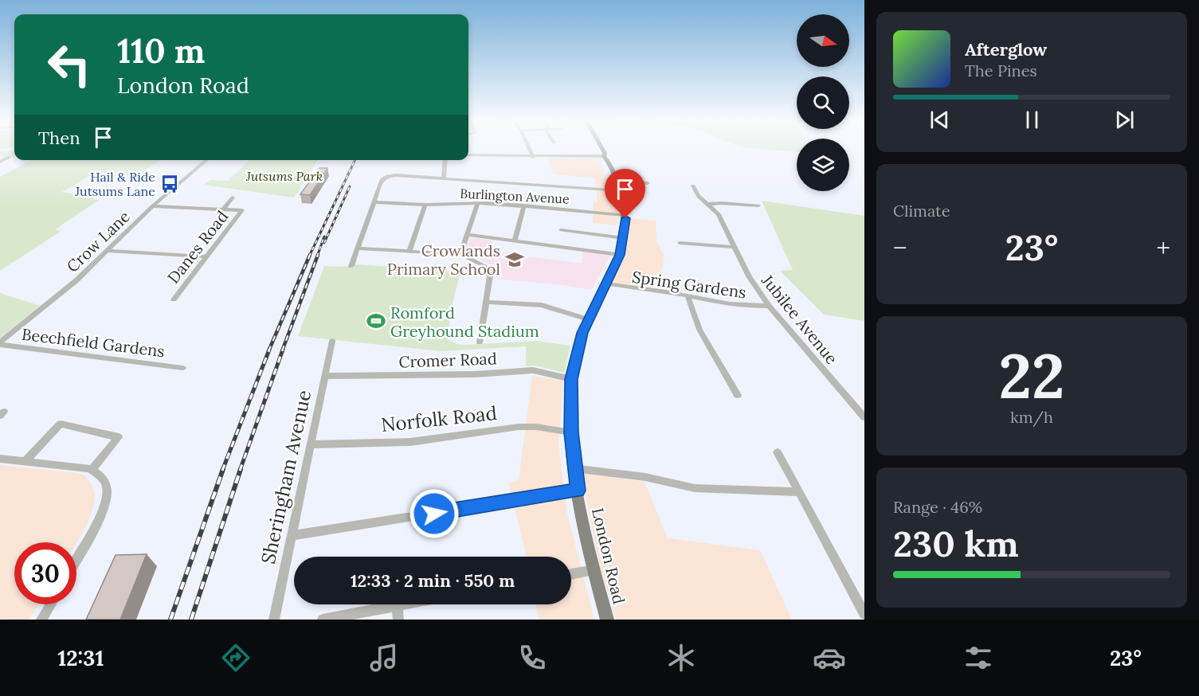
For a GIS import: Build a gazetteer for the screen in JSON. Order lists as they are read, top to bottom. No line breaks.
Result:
{"streets":{"main road":["London Road"],"street":["Burlington Avenue","Crow Lane","Danes Road","Spring Gardens","Jubilee Avenue","Beechfield Gardens","Cromer Road","Norfolk Road","Sheringham Avenue"]},"crossings":[["Burlington Avenue","London Road"],["Crow Lane","Beechfield Gardens"],["Spring Gardens","Jubilee Avenue"],["Spring Gardens","London Road"],["Cromer Road","Sheringham Avenue"],["Cromer Road","London Road"],["Norfolk Road","Sheringham Avenue"],["Norfolk Road","London Road"]],"parks":["Jutsums Park"],"places":{"bus stop":["Hail & Ride Jutsums Lane"],"school or university":["Crowlands Primary School"],"sports":["Romford Greyhound Stadium"]},"north":"right","page":{"turn":["110 m","London Road"],"song":["Afterglow","The Pines"],"then":"Then","tile":["Climate",["22","km/h"],["Range · 46%","230 km"]],"heat":["−","23°","+"],"limit":"30","trip":"12:33 · 2 min · 550 m","tabs":["12:31","23°"]}}
